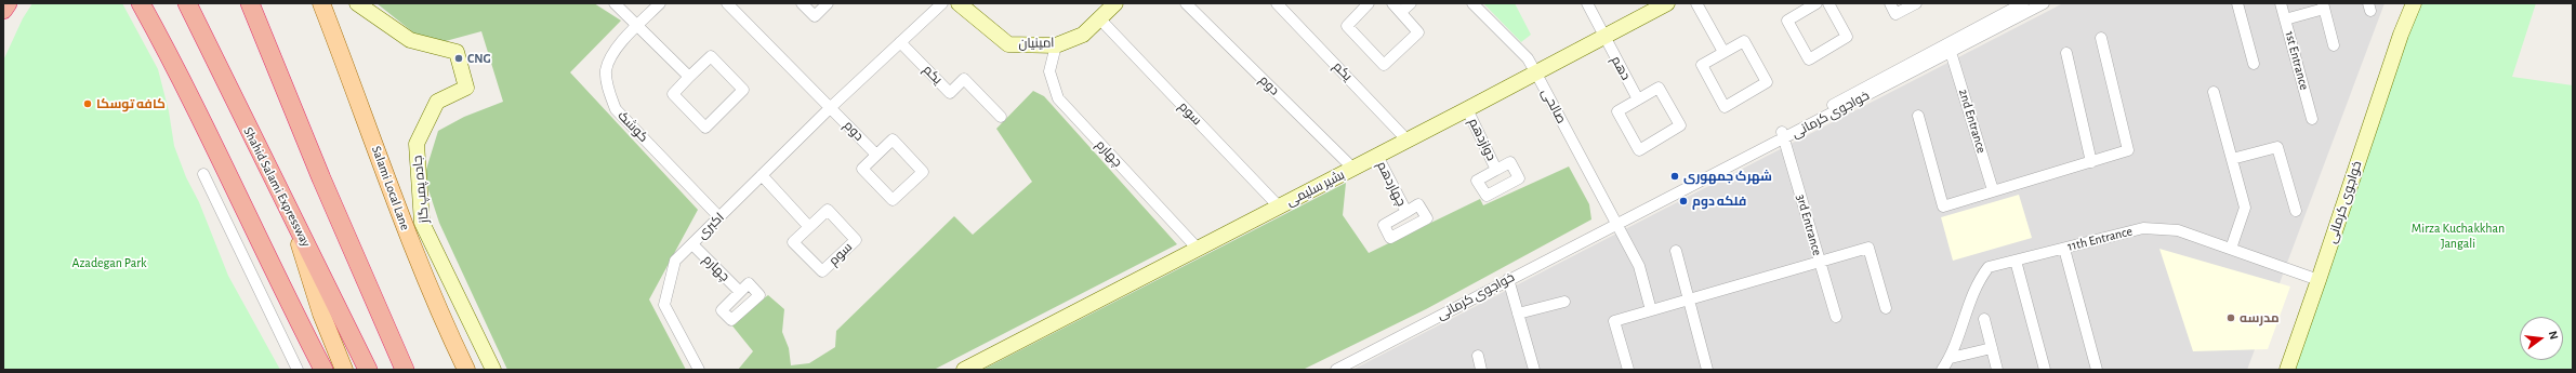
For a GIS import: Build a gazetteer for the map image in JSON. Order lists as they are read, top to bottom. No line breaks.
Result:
{"streets":{"highway":["Shahid Salami Expressway"],"main road":["امینیان","خواجوی کرمانی","Salami Local Lane","بشیر سلیمی","جاده پمپ گاز"],"street":["1st Entrance","دهم","یکم","دوم","صالحی","سوم","2nd Entrance","کوشک","دوازدهم","چهارم","چهاردهم","3rd Entrance","اکبری","11th Entrance"]},"crossings":[["امینیان","سوم"],["امینیان","چهارم"],["دهم","بشیر سلیمی"],["یکم","بشیر سلیمی"],["یکم","اکبری"],["دوم","بشیر سلیمی"],["دوم","اکبری"],["صالحی","خواجوی کرمانی"],["صالحی","بشیر سلیمی"],["سوم","بشیر سلیمی"],["خواجوی کرمانی","2nd Entrance"],["خواجوی کرمانی","3rd Entrance"],["خواجوی کرمانی","11th Entrance"],["کوشک","اکبری"],["دوازدهم","بشیر سلیمی"],["چهارم","بشیر سلیمی"],["چهارم","اکبری"],["چهاردهم","بشیر سلیمی"]],"parks":["Mirza Kuchakkhan Jangali","Azadegan Park"],"places":["CNG","کافه توسکا","شهرک جمهوری","فلکه دوم","مدرسه"],"north":"right"}
